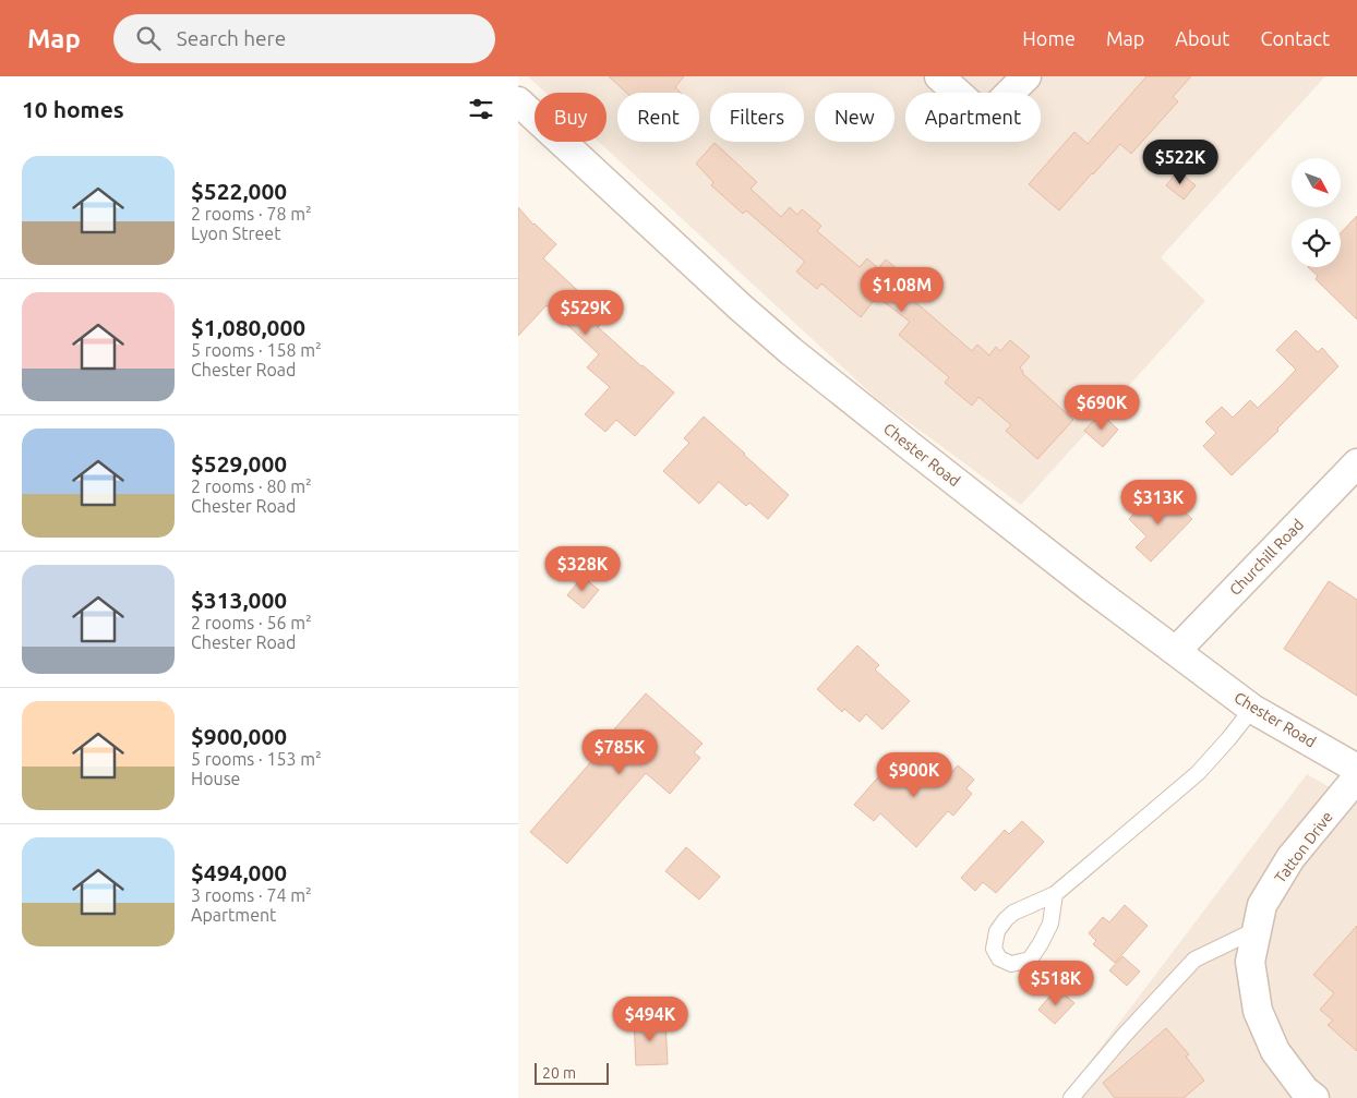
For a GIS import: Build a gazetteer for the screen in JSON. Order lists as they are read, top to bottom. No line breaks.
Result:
{"streets":{"street":["Chester Road","Churchill Road","Tatton Drive"]},"crossings":[["Chester Road","Churchill Road"]],"scale_bar":"20 m","north":"bottom right","page":{"header":"Map","search":"Search here","nav":["Home","Map","About","Contact"],"heading":"10 homes","chip":["Buy","Rent","Filters","New","Apartment"],"price":["$522K","$1.08M","$529K","$690K","$313K","$328K","$785K","$900K","$518K","$494K"],"list":[{"name":"$522,000","note":"2 rooms · 78 m² · Lyon Street"},{"name":"$1,080,000","note":"5 rooms · 158 m² · Chester Road"},{"name":"$529,000","note":"2 rooms · 80 m² · Chester Road"},{"name":"$313,000","note":"2 rooms · 56 m² · Chester Road"},{"name":"$900,000","note":"5 rooms · 153 m² · House"},{"name":"$494,000","note":"3 rooms · 74 m² · Apartment"}],"scale":"20 m"}}
